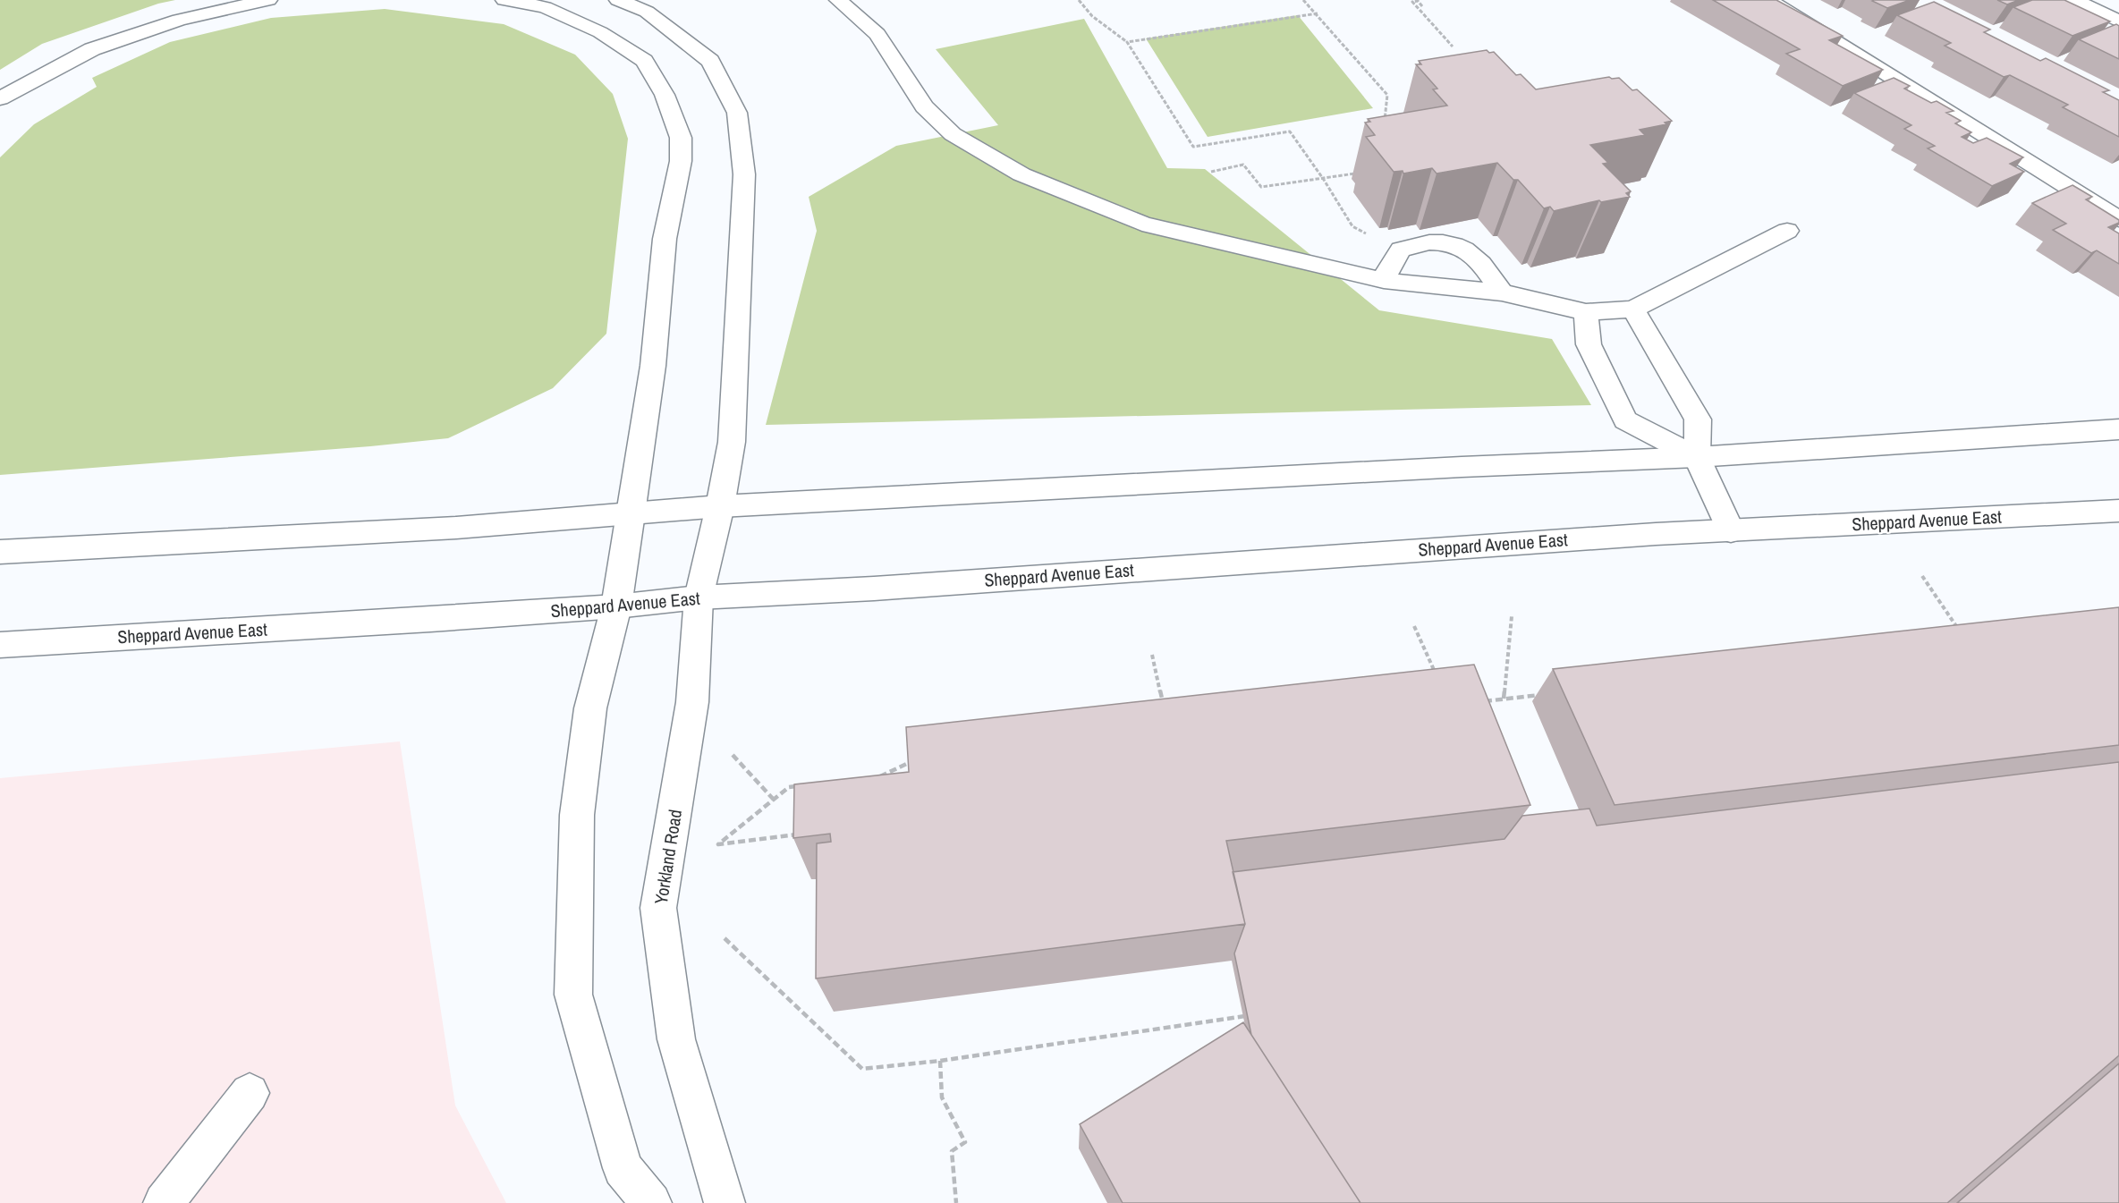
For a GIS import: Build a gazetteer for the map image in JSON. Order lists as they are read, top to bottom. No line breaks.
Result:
{"streets":{"main road":["Sheppard Avenue East","Yorkland Road"]},"crossings":[["Sheppard Avenue East","Yorkland Road"]]}
